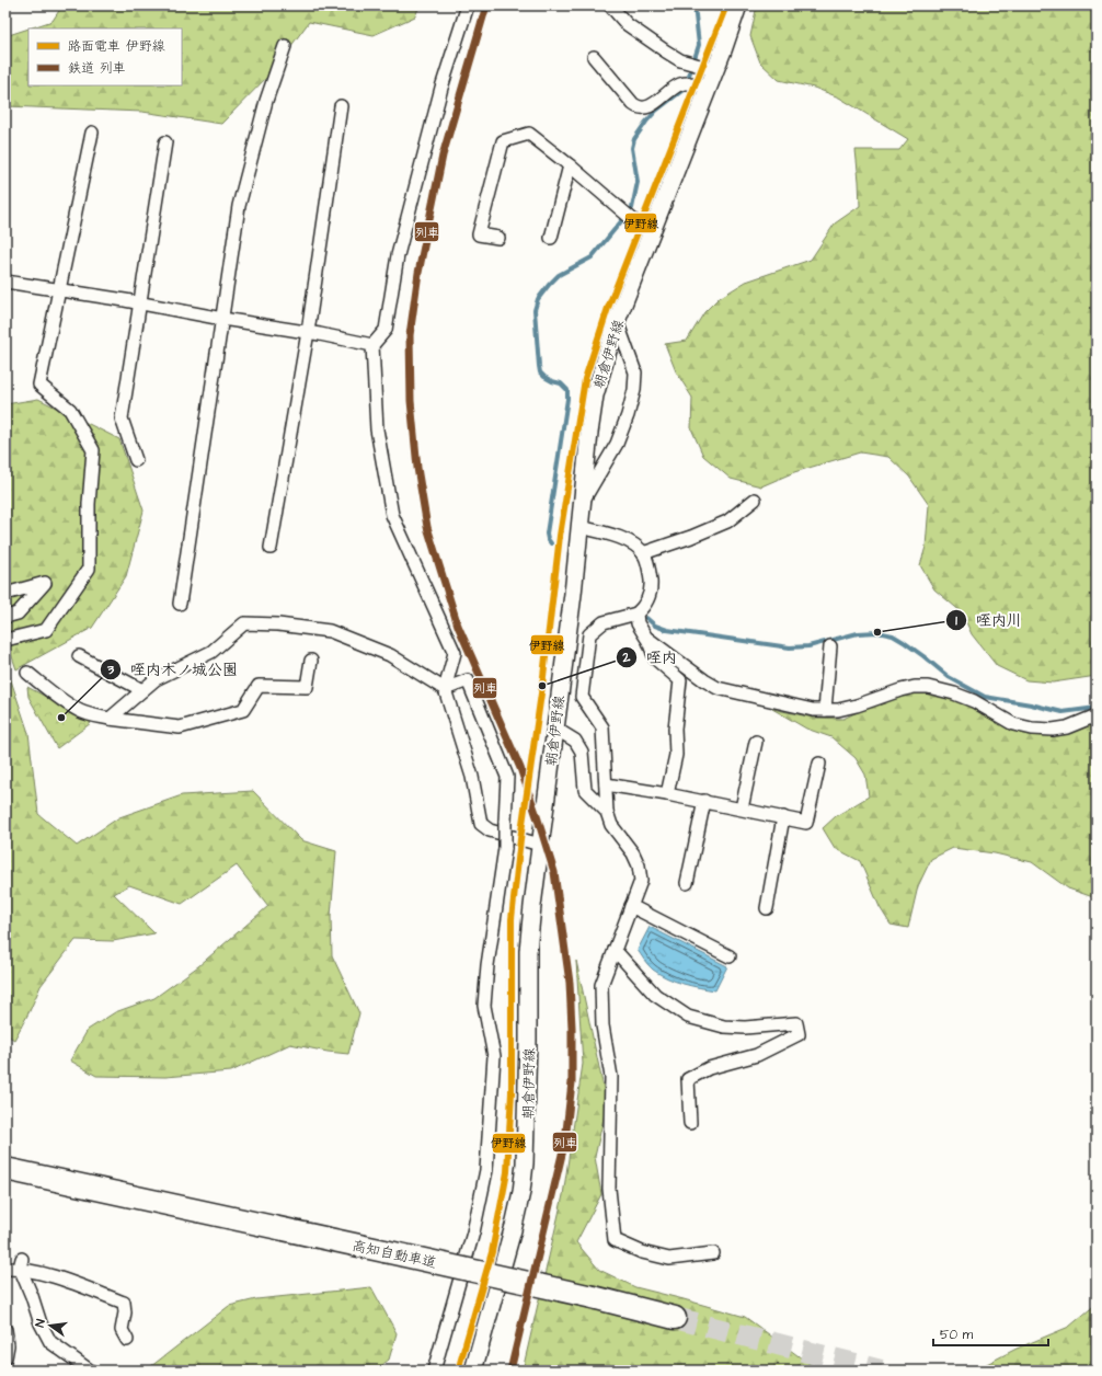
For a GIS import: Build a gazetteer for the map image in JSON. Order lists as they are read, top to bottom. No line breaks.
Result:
{"streets":{"highway":["高知自動車道"],"main road":["朝倉伊野線"]},"places":["咥内川","咥内","咥内木ノ城公園"],"lines":["tram line 伊野線","rail line 列車"],"legend":["路面電車 伊野線","鉄道 列車"],"scale_bar":"50 m","north":"left"}
